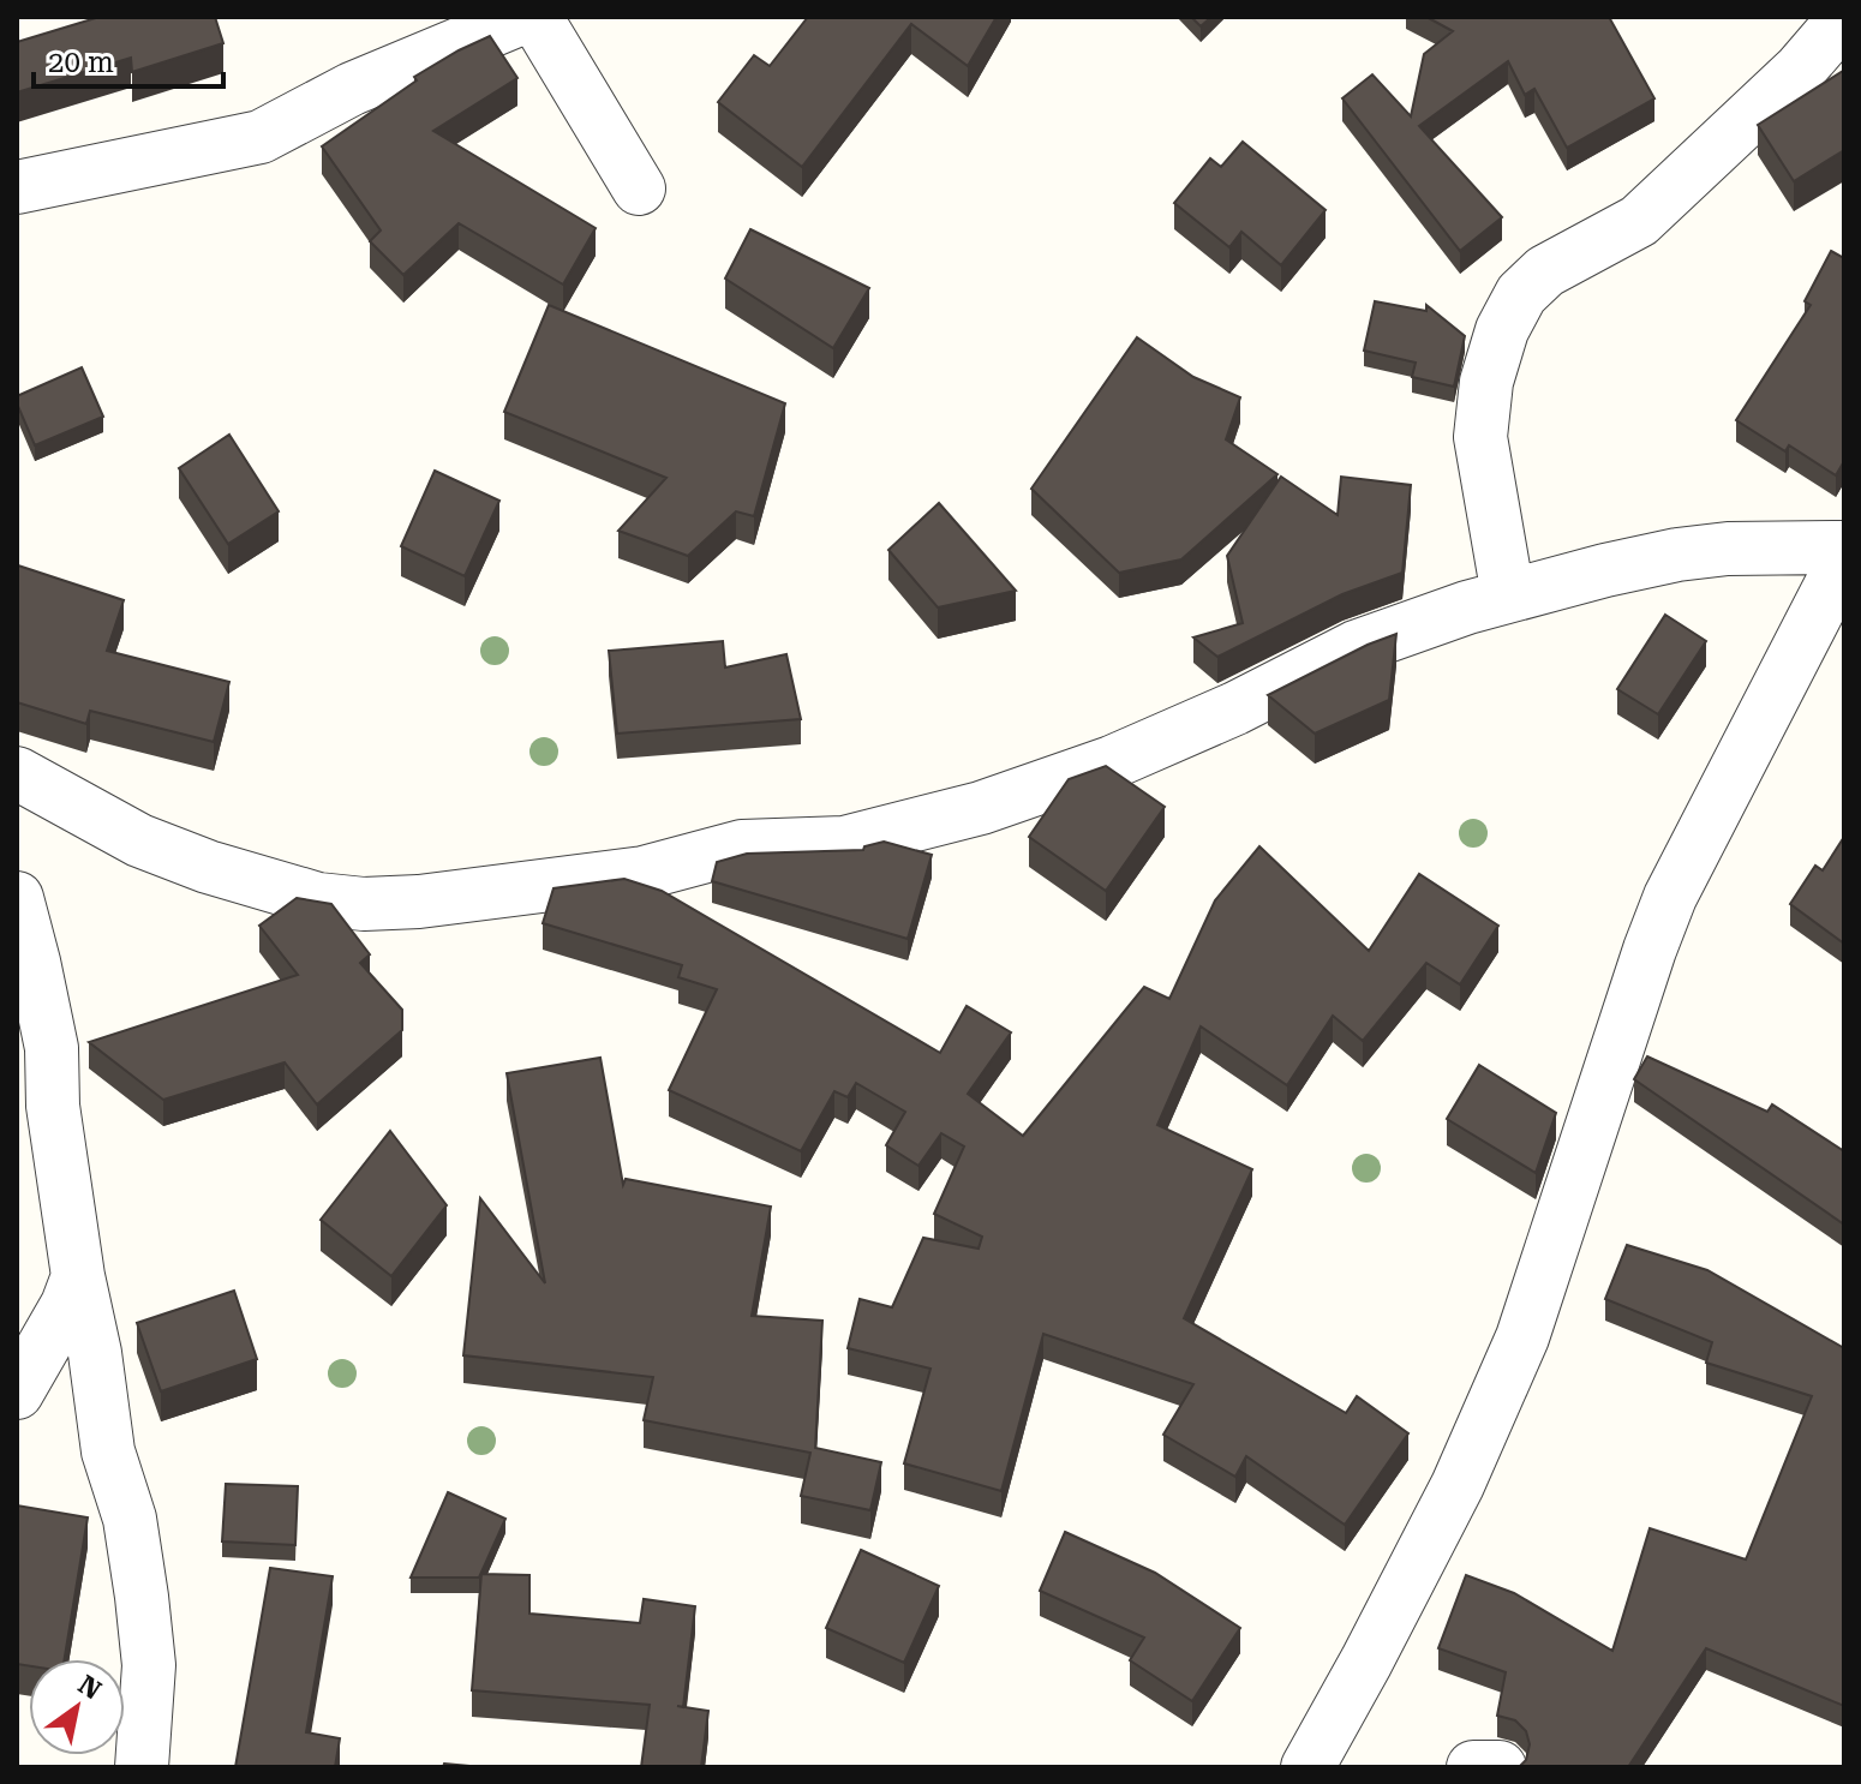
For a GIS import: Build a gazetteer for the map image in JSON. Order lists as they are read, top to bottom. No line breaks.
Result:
{"scale_bar":"20 m","north":"top right"}
